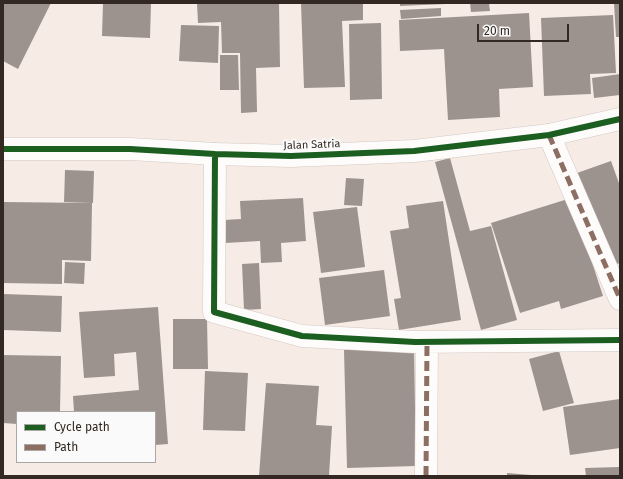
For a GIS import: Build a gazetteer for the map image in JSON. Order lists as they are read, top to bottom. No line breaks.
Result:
{"streets":{"street":["Jalan Satria"]},"legend":["Cycle path","Path"],"scale_bar":"20 m"}
